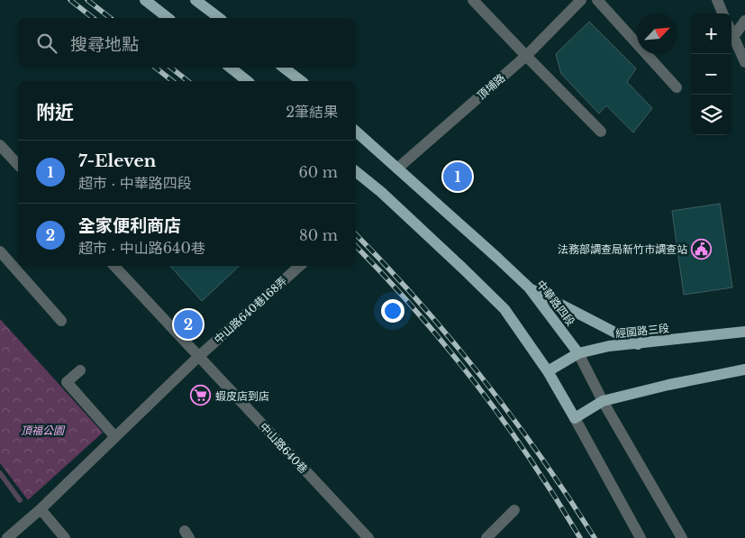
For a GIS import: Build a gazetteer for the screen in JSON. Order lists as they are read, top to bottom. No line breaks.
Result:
{"streets":{"main road":["中華路四段","經國路三段"],"street":["頂埔路","中山路640巷168弄","中山路640巷"]},"crossings":[["頂埔路","中華路四段"],["中華路四段","經國路三段"],["中山路640巷168弄","中山路640巷"]],"parks":["頂福公園"],"places":{"public building":["法務部調查局新竹市調查站"],"supermarket":["蝦皮店到店"]},"north":"top right","page":{"map_buttons":["+","−"],"search":"搜尋地點","heading":["附近","2筆結果"],"list":[{"mark":"1","name":"7-Eleven","note":"超市 · 中華路四段","value":"60 m"},{"mark":"2","name":"全家便利商店","note":"超市 · 中山路640巷","value":"80 m"}],"pins":["1","2"]}}
